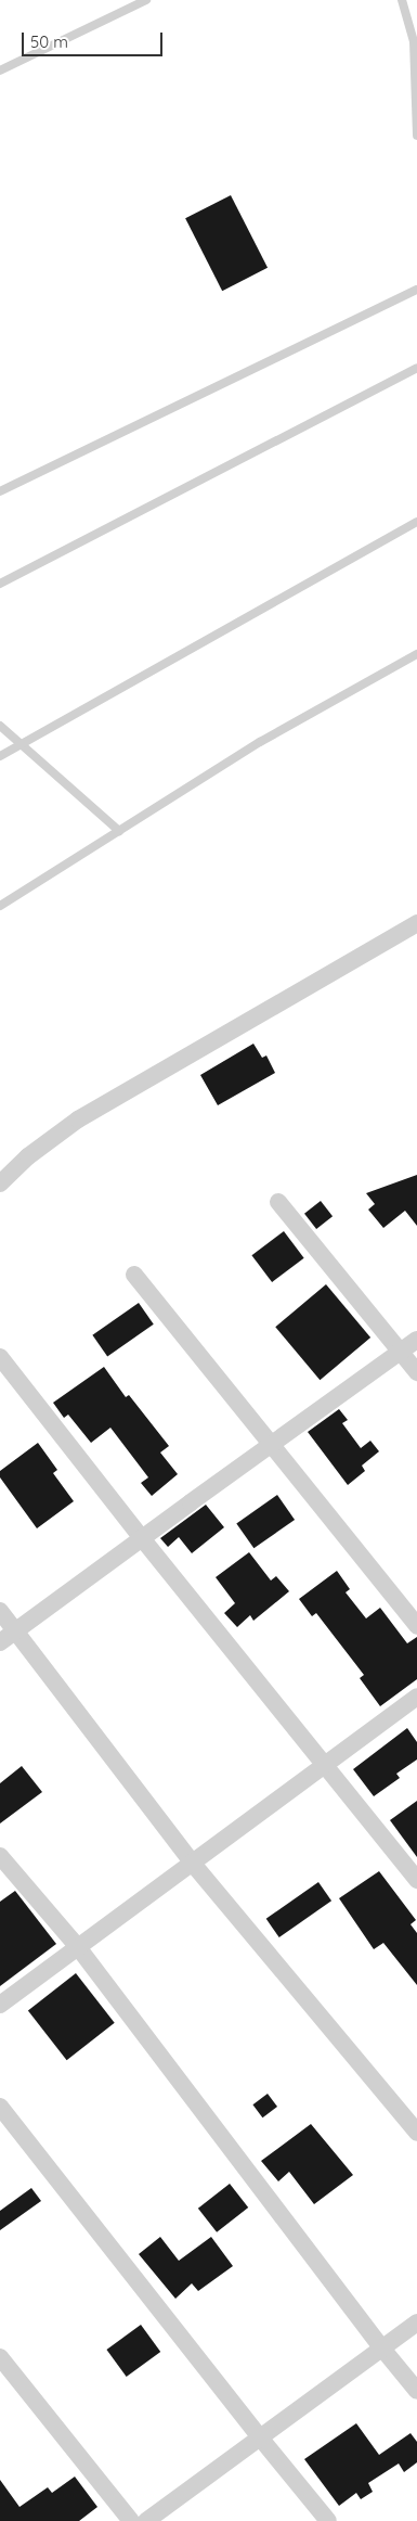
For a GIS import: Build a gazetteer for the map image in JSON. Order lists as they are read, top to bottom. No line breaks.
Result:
{"scale_bar":"50 m"}
